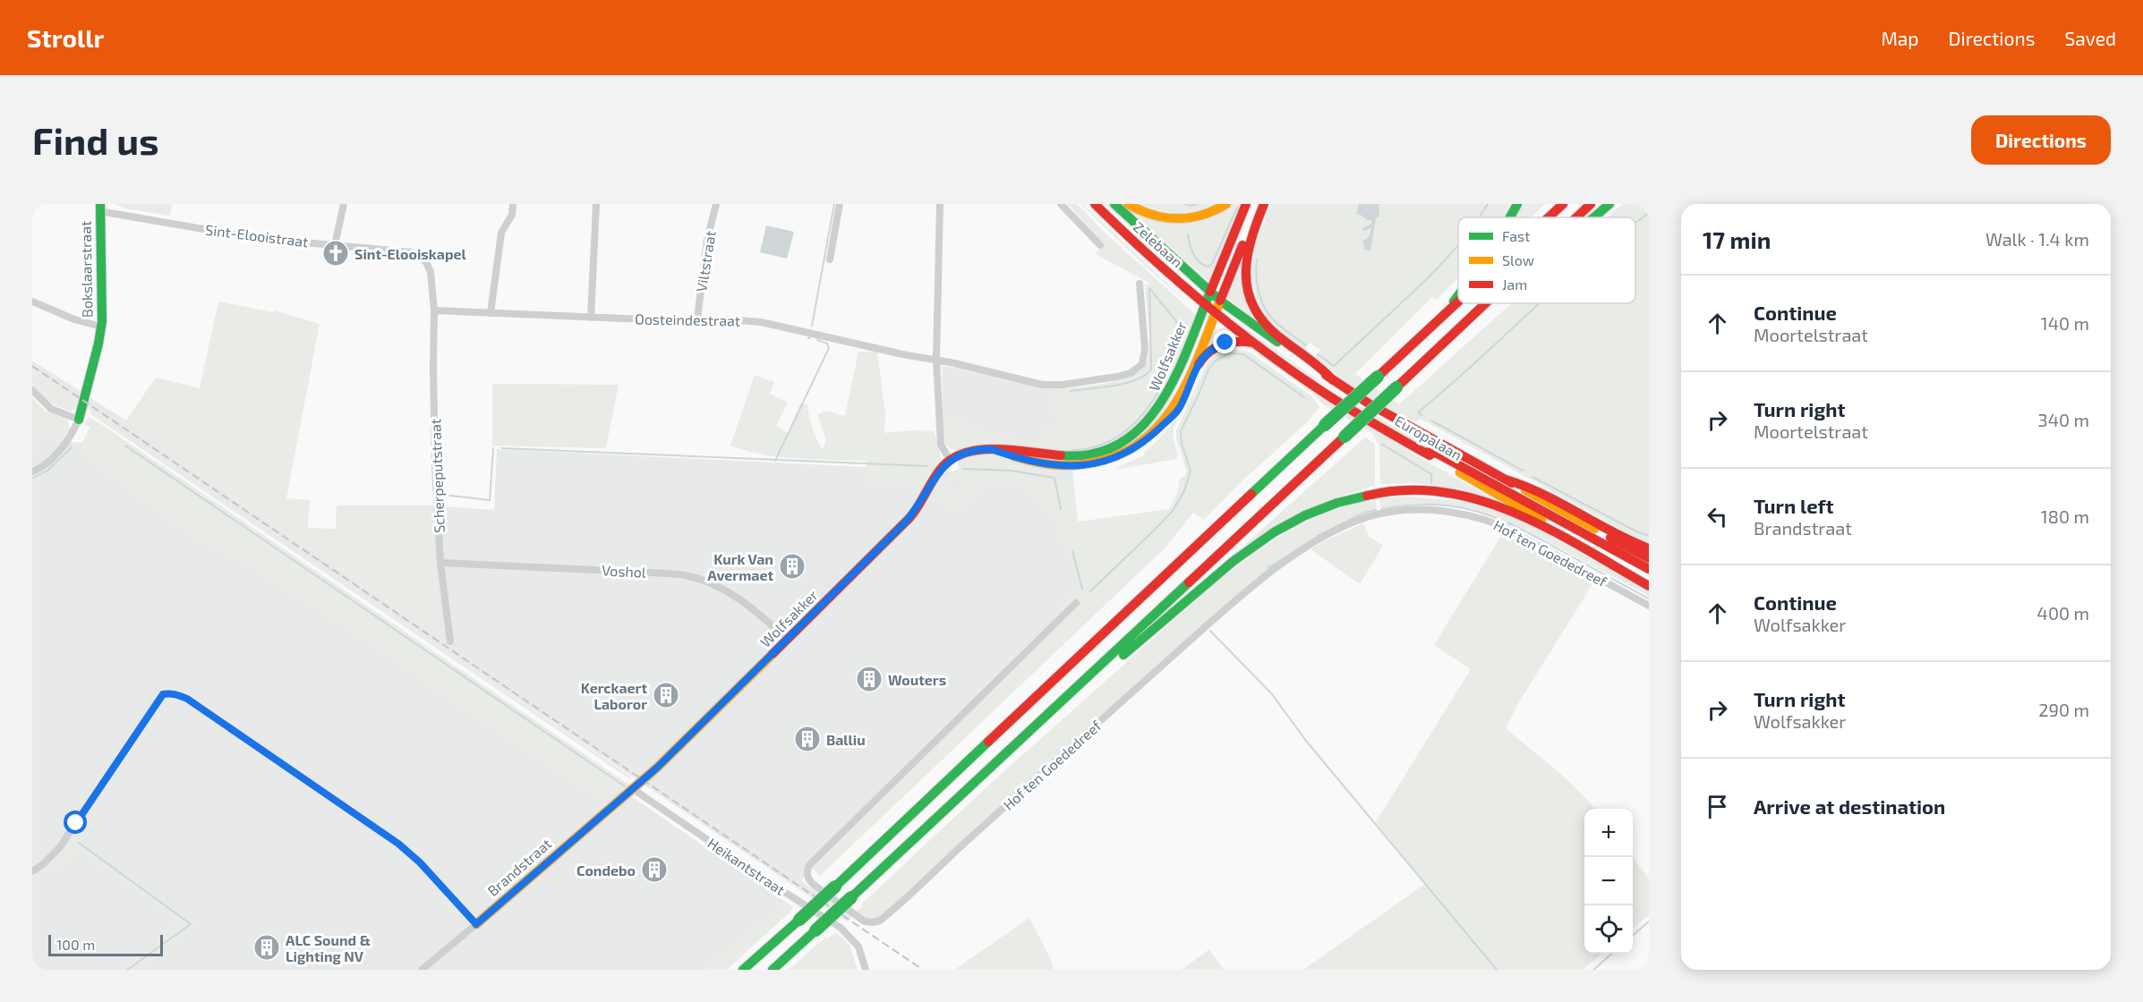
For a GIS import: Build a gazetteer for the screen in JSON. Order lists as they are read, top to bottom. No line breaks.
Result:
{"streets":{"main road":["Zelebaan","Bokslaarstraat","Wolfsakker","Europalaan","Brandstraat"],"street":["Sint-Elooistraat","Viltstraat","Oosteindestraat","Scherpeputstraat","Hof ten Goededreef","Voshol","Heikantstraat"]},"crossings":[["Sint-Elooistraat","Bokslaarstraat"],["Sint-Elooistraat","Oosteindestraat"],["Sint-Elooistraat","Scherpeputstraat"],["Zelebaan","Wolfsakker"],["Zelebaan","Europalaan"],["Viltstraat","Oosteindestraat"],["Oosteindestraat","Scherpeputstraat"],["Wolfsakker","Europalaan"],["Wolfsakker","Voshol"],["Wolfsakker","Heikantstraat"],["Wolfsakker","Brandstraat"],["Scherpeputstraat","Voshol"],["Heikantstraat","Brandstraat"]],"places":{"church":["Sint-Elooiskapel"],"building":["Kurk Van Avermaet","Wouters","Kerckaert Laboror","Balliu","Condebo","ALC Sound & Lighting NV"]},"legend":["Fast","Slow","Jam"],"scale_bar":"100 m","page":{"header":"Strollr","nav":["Map","Directions","Saved"],"buttons":"Directions","title":"Find us","heading":["17 min","Walk · 1.4 km"],"list":[["Continue","Moortelstraat","140 m"],["Turn right","Moortelstraat","340 m"],["Turn left","Brandstraat","180 m"],["Continue","Wolfsakker","400 m"],["Turn right","Wolfsakker","290 m"],"Arrive at destination"],"map_buttons":["+","−"],"scale":"100 m"}}
